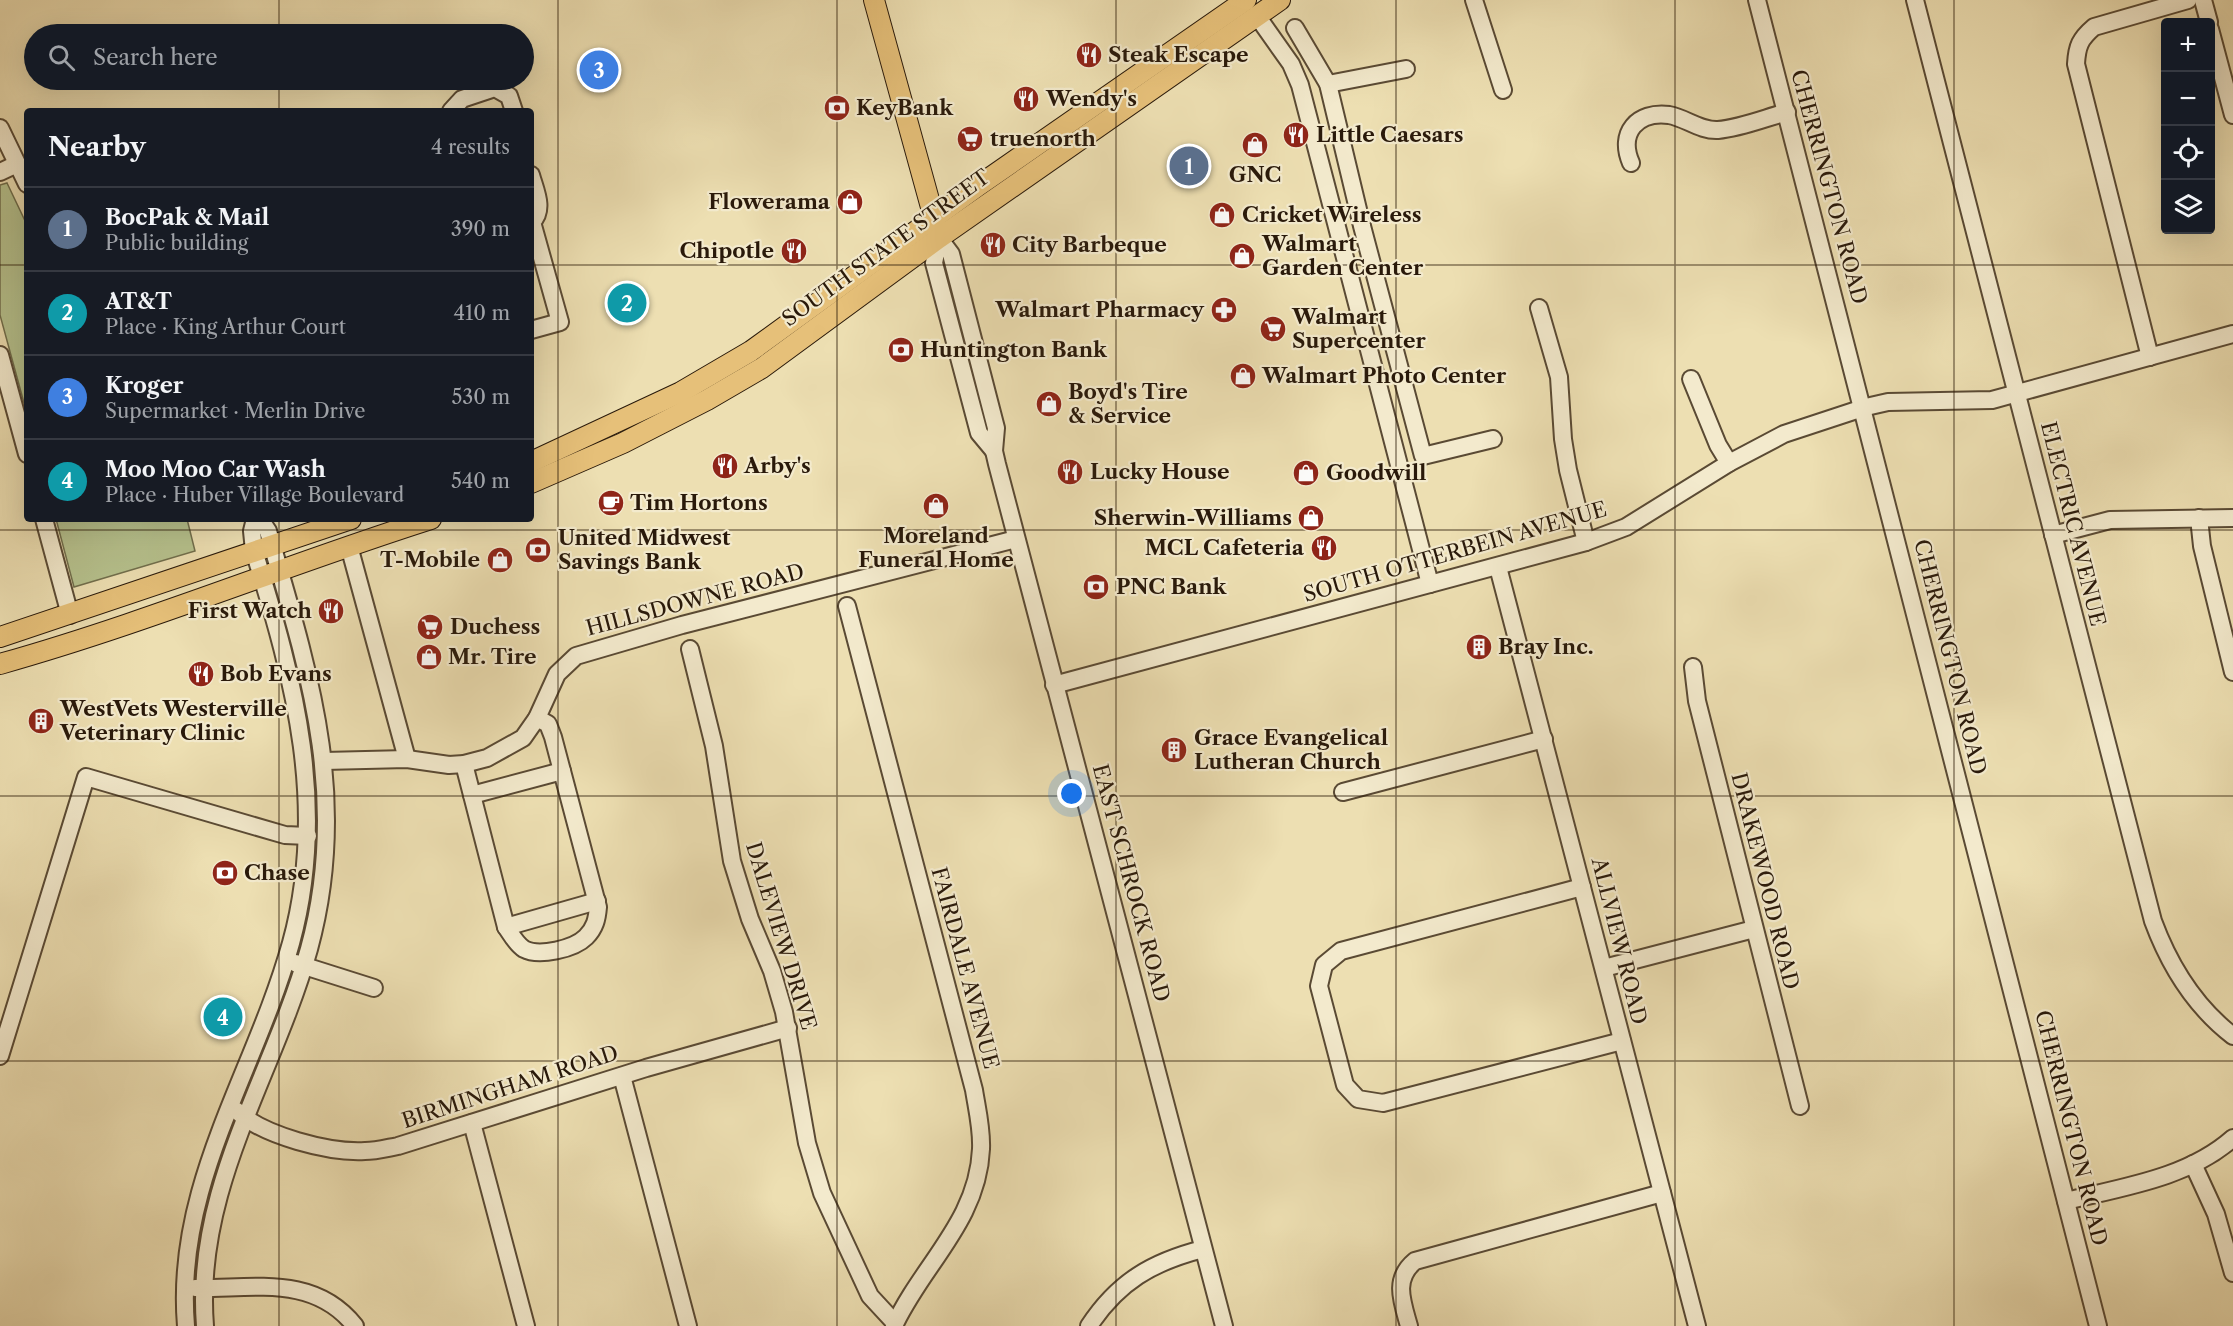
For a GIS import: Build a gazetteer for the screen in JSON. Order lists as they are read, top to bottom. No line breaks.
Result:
{"streets":{"main road":["SOUTH STATE STREET","EAST SCHROCK ROAD"],"street":["CHERRINGTON ROAD","ELECTRIC AVENUE","SOUTH OTTERBEIN AVENUE","HILLSDOWNE ROAD","DRAKEWOOD ROAD","DALEVIEW DRIVE","ALLVIEW ROAD","FAIRDALE AVENUE","BIRMINGHAM ROAD"]},"crossings":[["CHERRINGTON ROAD","SOUTH OTTERBEIN AVENUE"],["SOUTH STATE STREET","EAST SCHROCK ROAD"],["ELECTRIC AVENUE","SOUTH OTTERBEIN AVENUE"],["SOUTH OTTERBEIN AVENUE","EAST SCHROCK ROAD"],["SOUTH OTTERBEIN AVENUE","ALLVIEW ROAD"],["HILLSDOWNE ROAD","EAST SCHROCK ROAD"],["DALEVIEW DRIVE","FAIRDALE AVENUE"],["DALEVIEW DRIVE","BIRMINGHAM ROAD"]],"places":{"restaurant":["Steak Escape","Wendy's","Little Caesars","City Barbeque","Chipotle","Arby's","Lucky House","MCL Cafeteria","First Watch","Bob Evans"],"bank":["KeyBank","Huntington Bank","United Midwest Savings Bank","PNC Bank","Chase"],"supermarket":["truenorth","Walmart Supercenter","Duchess"],"shop":["GNC","Flowerama","Cricket Wireless","Walmart Garden Center","Walmart Photo Center","Boyd's Tire & Service","Goodwill","Moreland Funeral Home","Sherwin-Williams","T-Mobile","Mr. Tire"],"pharmacy":["Walmart Pharmacy"],"cafe":["Tim Hortons"],"building":["Bray Inc.","WestVets Westerville Veterinary Clinic","Grace Evangelical Lutheran Church"]},"page":{"map_buttons":["+","−"],"search":"Search here","pins":["3","1","2","4"],"heading":["Nearby","4 results"],"list":[{"mark":"1","name":"BocPak & Mail","note":"Public building","value":"390 m"},{"mark":"2","name":"AT&T","note":"Place · King Arthur Court","value":"410 m"},{"mark":"3","name":"Kroger","note":"Supermarket · Merlin Drive","value":"530 m"},{"mark":"4","name":"Moo Moo Car Wash","note":"Place · Huber Village Boulevard","value":"540 m"}]}}
